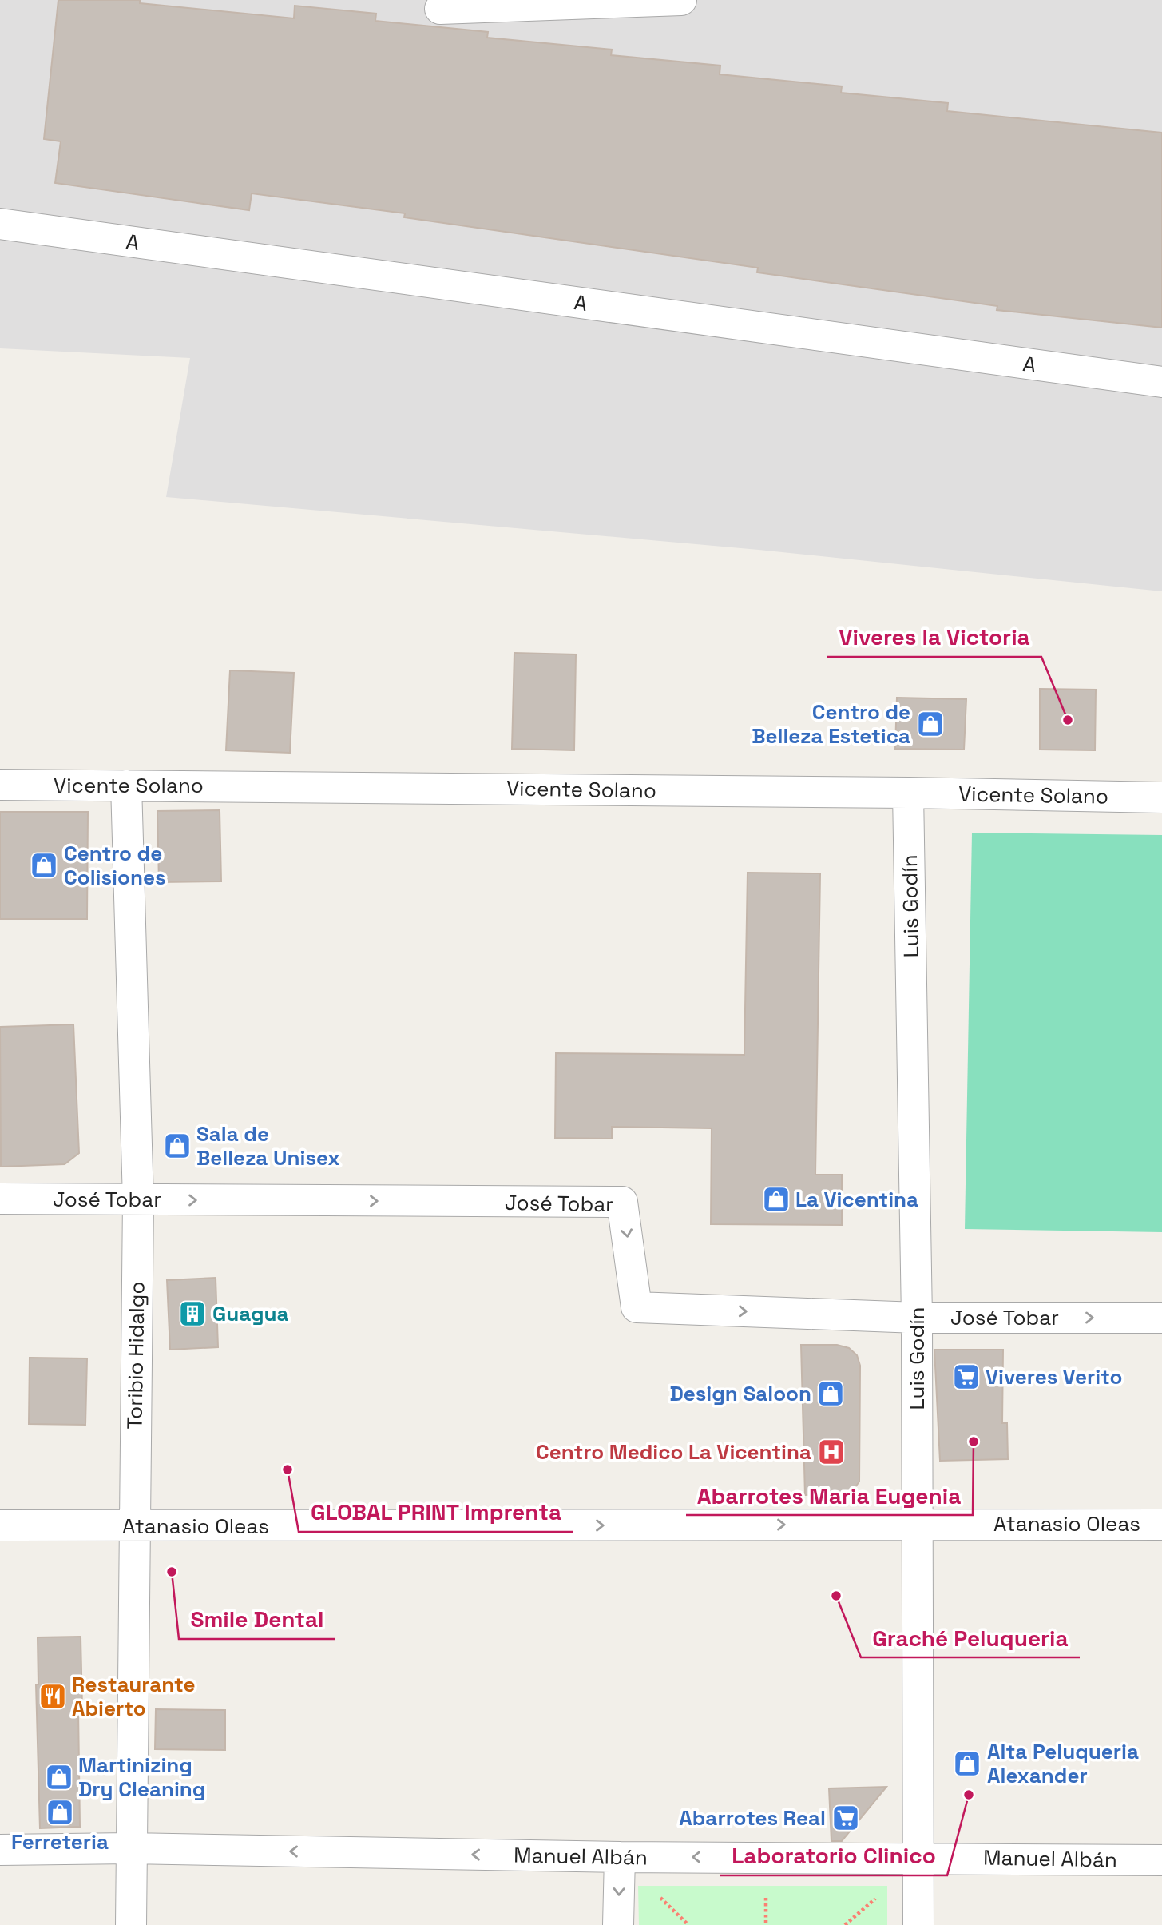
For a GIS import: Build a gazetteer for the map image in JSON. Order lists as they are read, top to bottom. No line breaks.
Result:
{"streets":{"street":["A","Vicente Solano","Luis Godín","José Tobar","Toribio Hidalgo","Atanasio Oleas","Manuel Albán"]},"crossings":[["Vicente Solano","Luis Godín"],["Vicente Solano","Toribio Hidalgo"],["Luis Godín","José Tobar"],["Luis Godín","Atanasio Oleas"],["Luis Godín","Manuel Albán"],["José Tobar","Toribio Hidalgo"],["Toribio Hidalgo","Atanasio Oleas"],["Toribio Hidalgo","Manuel Albán"]],"one_way":["José Tobar","Atanasio Oleas","Manuel Albán"],"places":{"other":["Viveres la Victoria","Abarrotes Maria Eugenia","GLOBAL PRINT Imprenta","Smile Dental","Graché Peluqueria","Laboratorio Clinico"],"shop":["Centro de Belleza Estetica","Centro de Colisiones","Sala de Belleza Unisex","La Vicentina","Design Saloon","Alta Peluqueria Alexander","Martinizing Dry Cleaning","Ferreteria"],"building":["Guagua"],"supermarket":["Viveres Verito","Abarrotes Real"],"hospital":["Centro Medico La Vicentina"],"restaurant":["Restaurante Abierto"]}}
